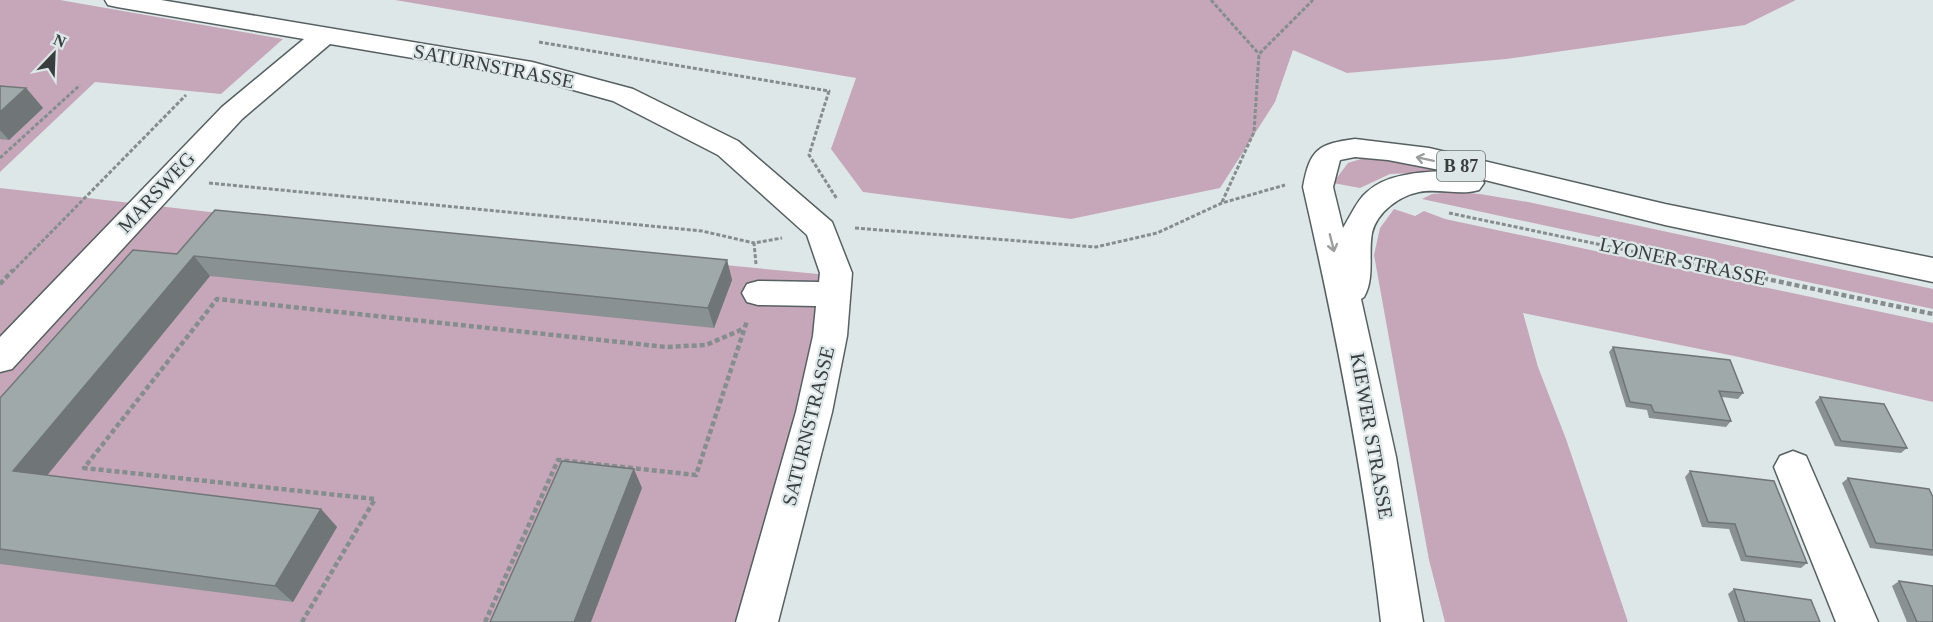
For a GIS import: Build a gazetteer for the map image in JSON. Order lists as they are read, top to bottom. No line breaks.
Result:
{"streets":{"street":["SATURNSTRASSE","B 87","MARSWEG","LYONER STRASSE","KIEWER STRASSE"]},"crossings":[["SATURNSTRASSE","MARSWEG"],["B 87","LYONER STRASSE"],["B 87","KIEWER STRASSE"],["LYONER STRASSE","KIEWER STRASSE"]],"north":"top right"}
